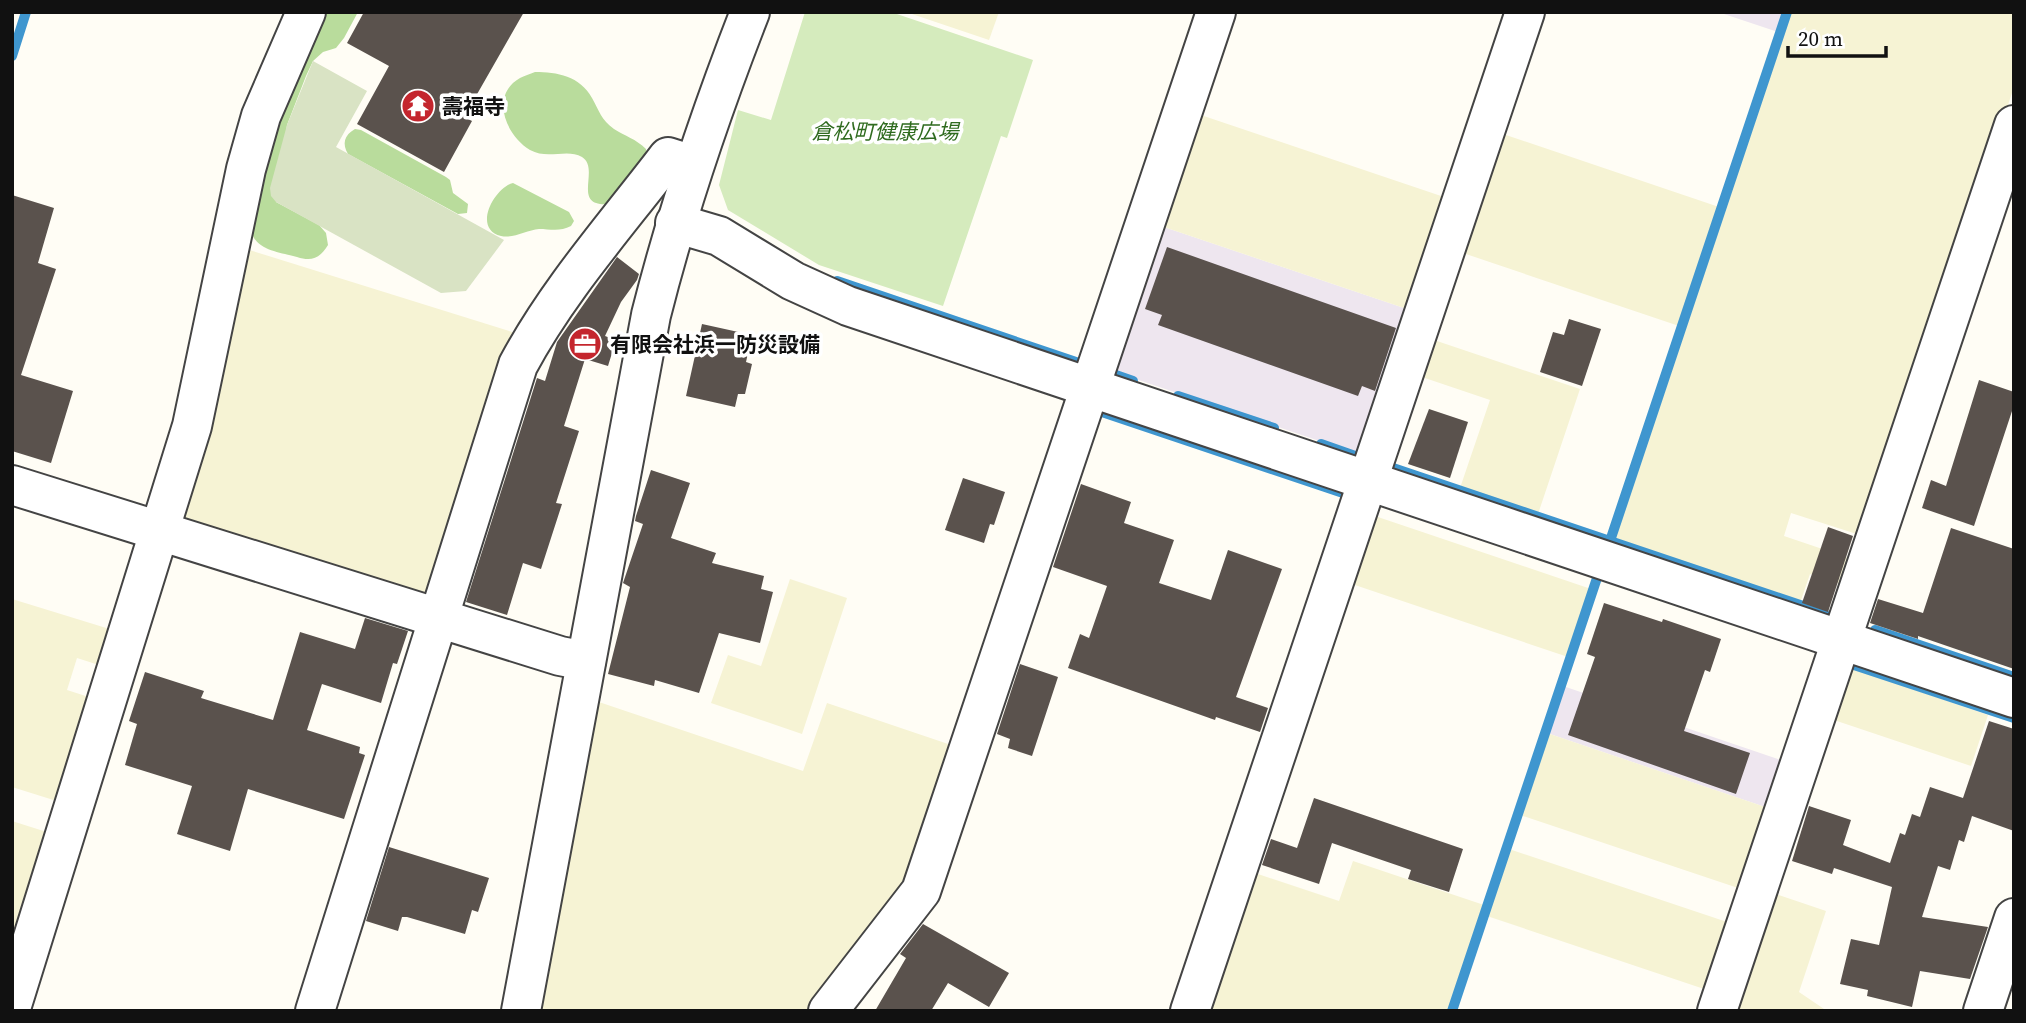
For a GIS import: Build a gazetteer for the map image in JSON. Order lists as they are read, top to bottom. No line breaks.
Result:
{"parks":["倉松町健康広場"],"places":{"temple":["壽福寺"],"office":["有限会社浜一防災設備"]},"scale_bar":"20 m"}
